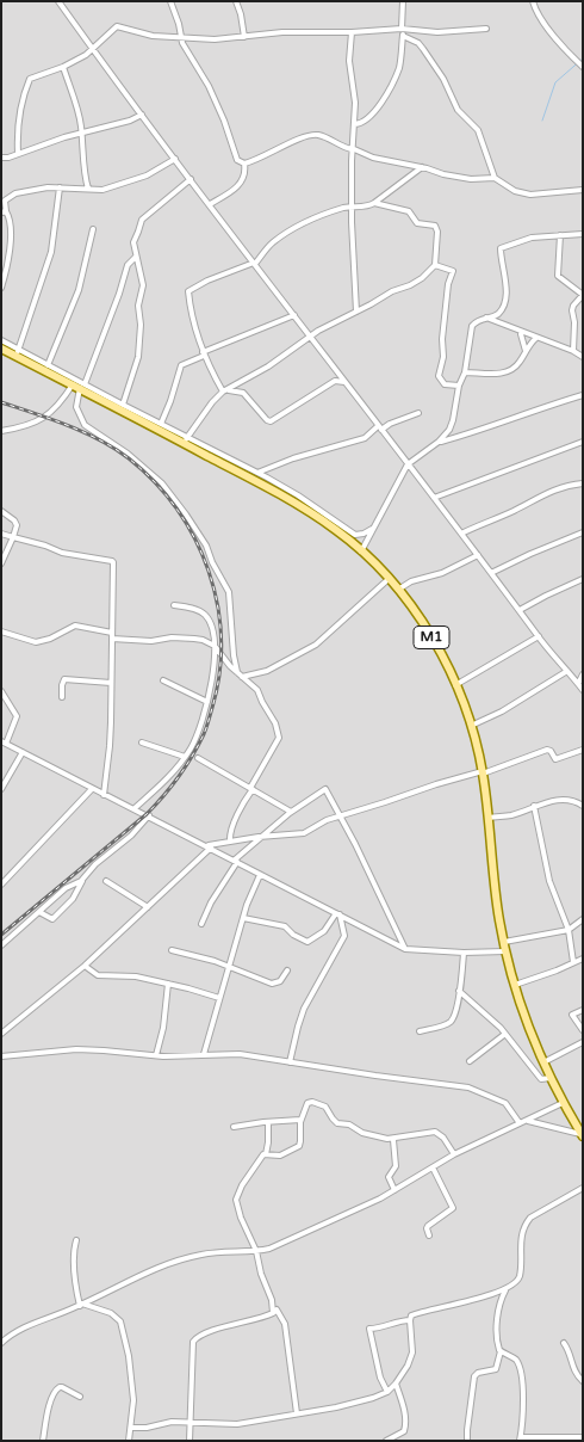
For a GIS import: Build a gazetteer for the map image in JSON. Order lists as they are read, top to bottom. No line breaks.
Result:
{"streets":{"main road":["M1"]}}
